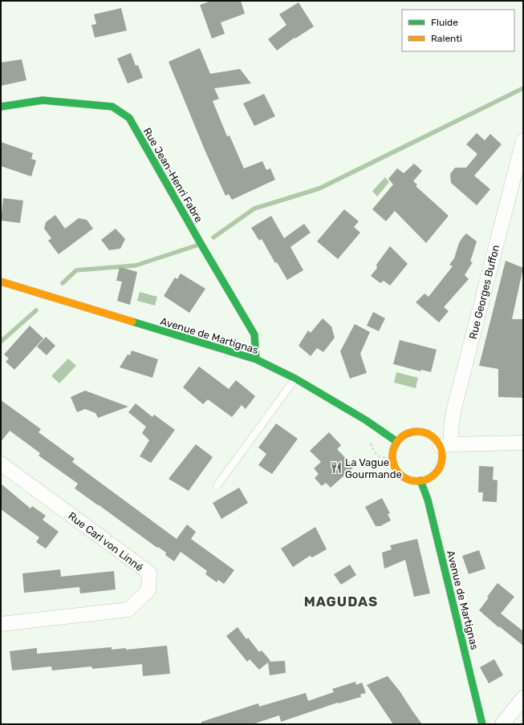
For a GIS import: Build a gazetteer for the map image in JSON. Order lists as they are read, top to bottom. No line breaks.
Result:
{"streets":{"street":["Rue Jean-Henri Fabre","Rue Georges Buffon","Avenue de Martignas","Rue Carl von Linné"]},"crossings":[["Rue Jean-Henri Fabre","Avenue de Martignas"],["Rue Georges Buffon","Avenue de Martignas"]],"districts":["MAGUDAS"],"places":{"restaurant":["La Vague Gourmande"]},"legend":["Fluide","Ralenti"]}
